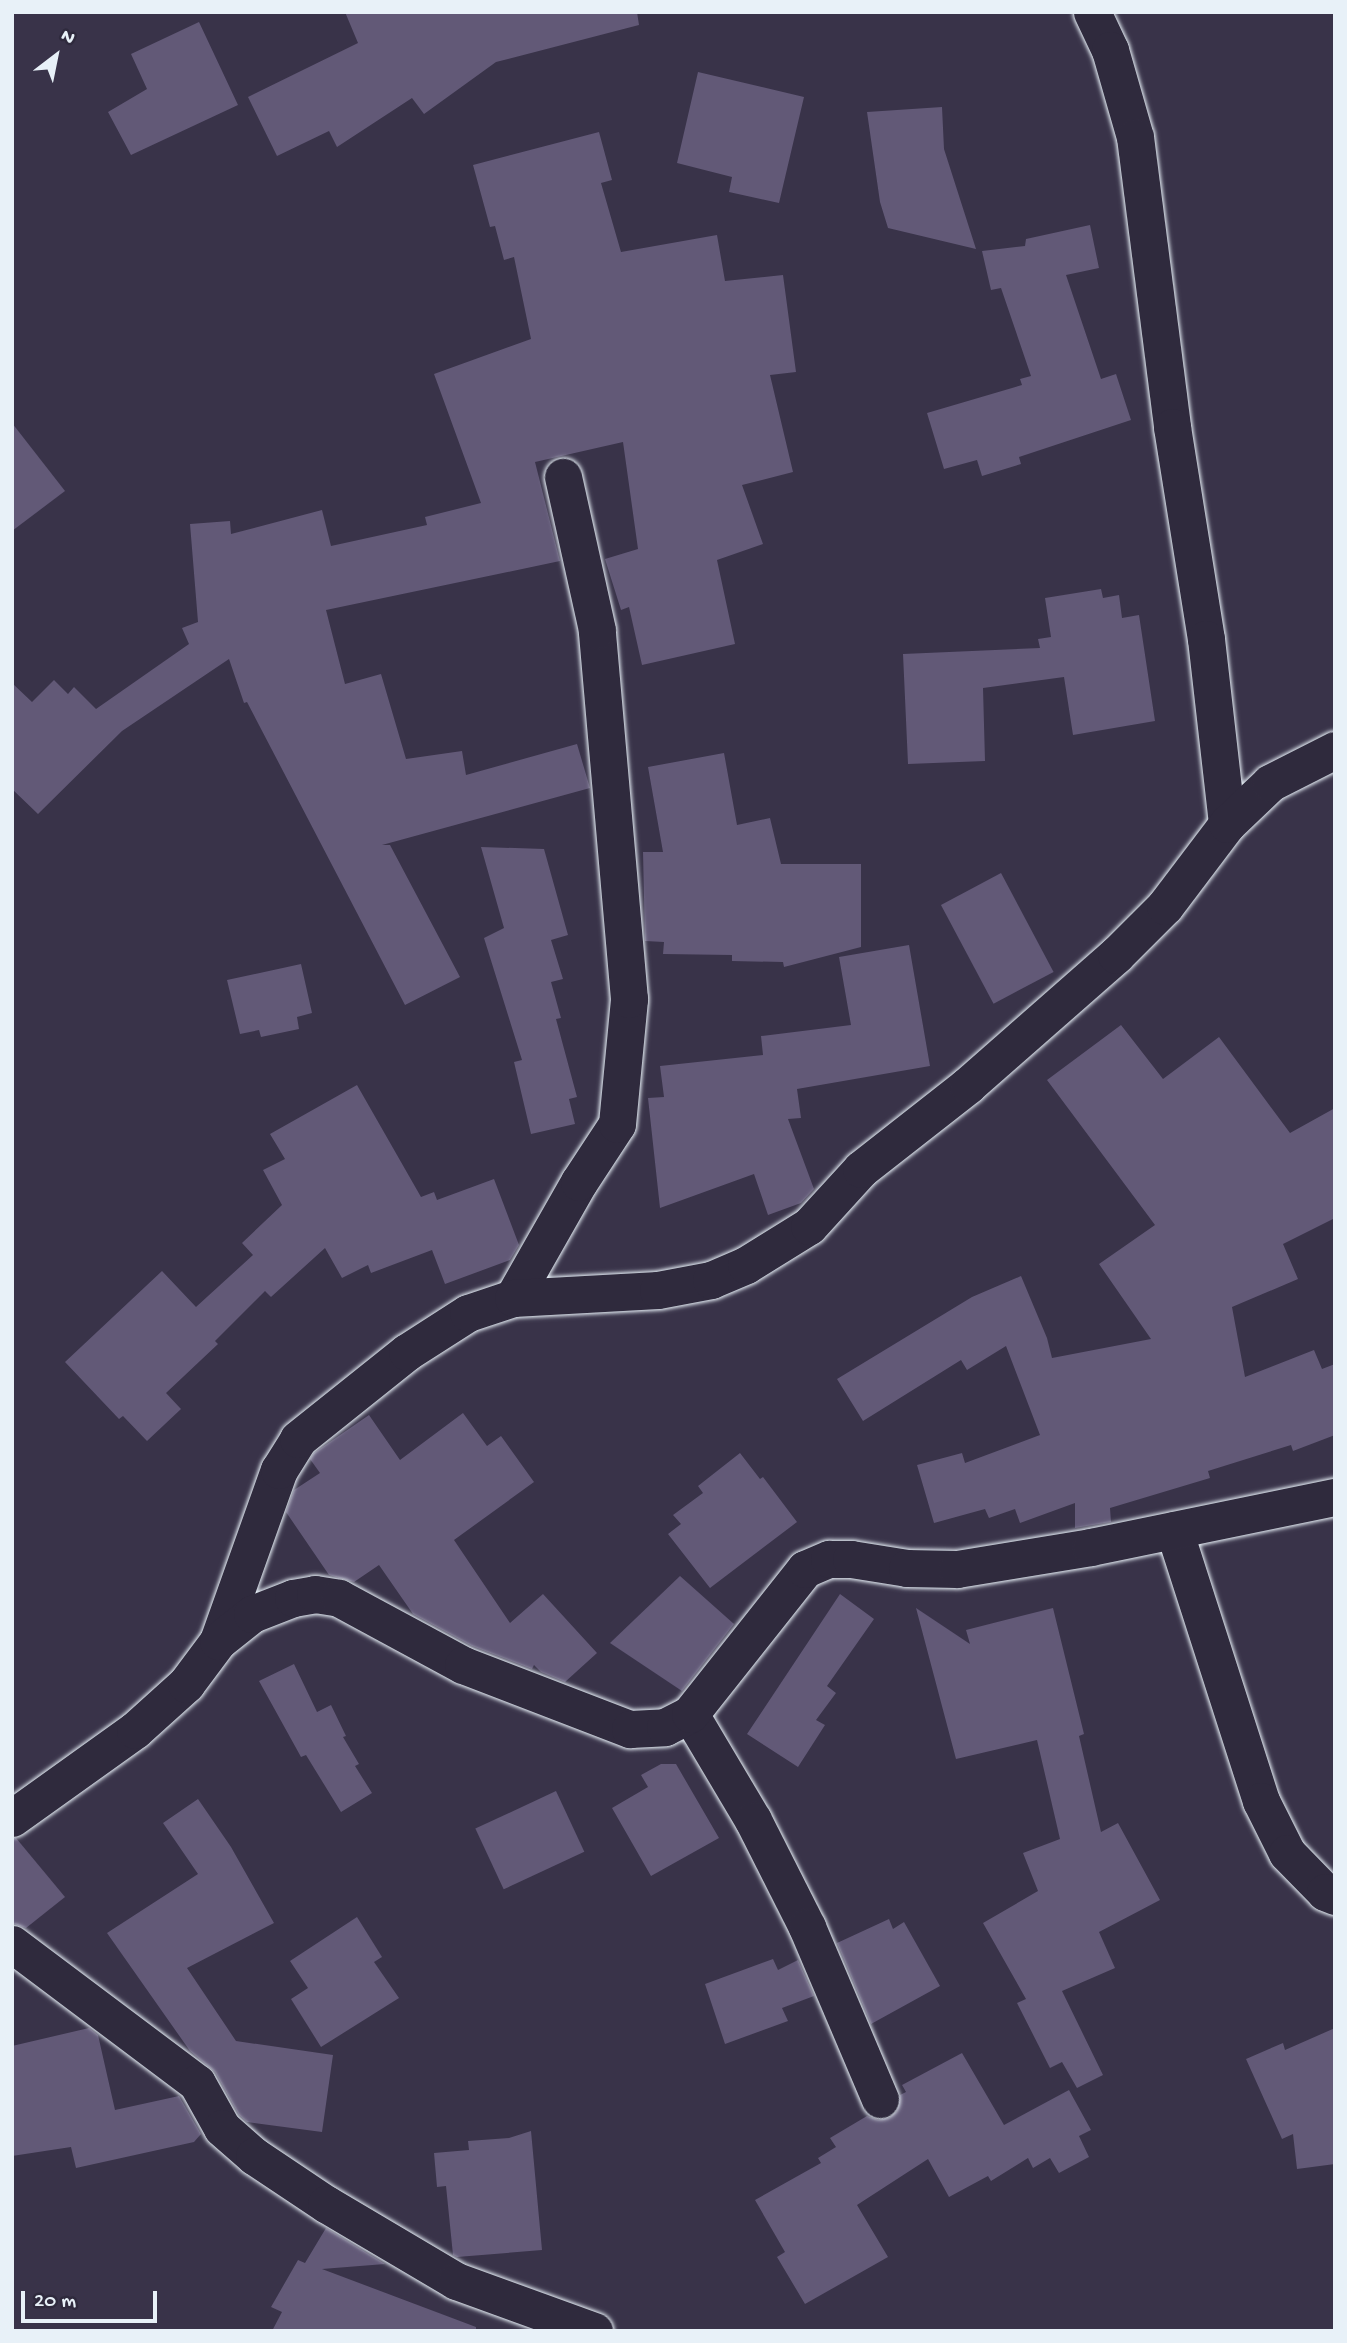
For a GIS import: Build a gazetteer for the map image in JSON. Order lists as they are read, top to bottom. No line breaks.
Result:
{"scale_bar":"20 m","north":"top right"}
